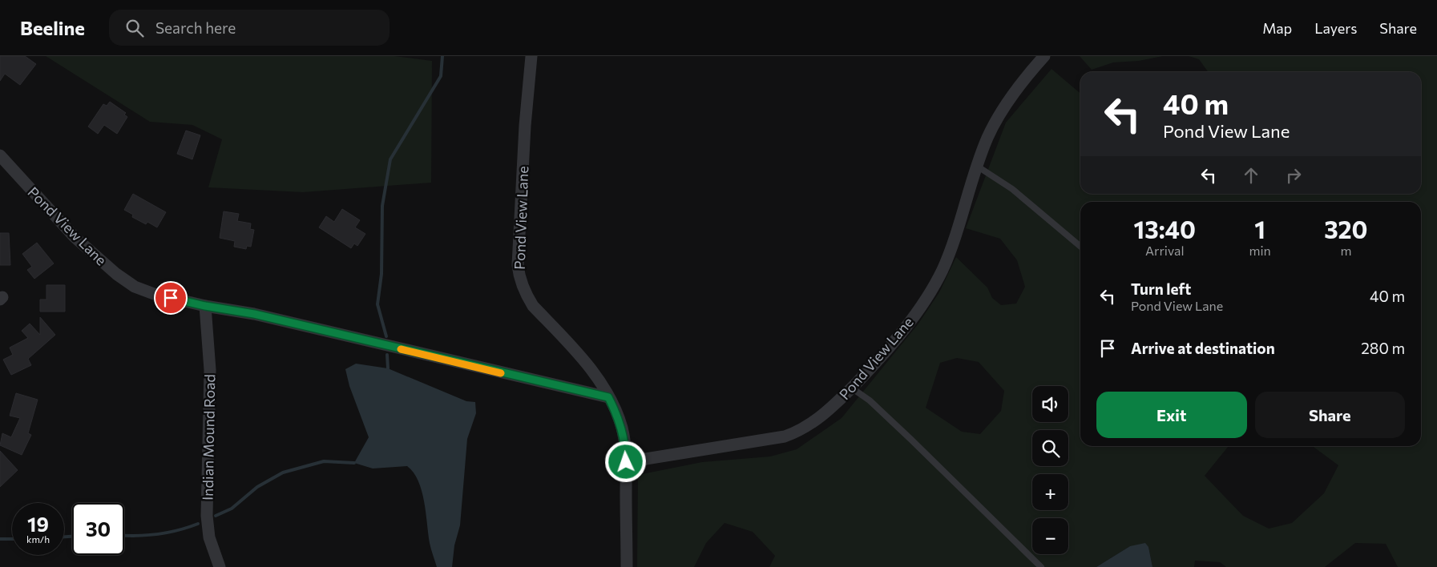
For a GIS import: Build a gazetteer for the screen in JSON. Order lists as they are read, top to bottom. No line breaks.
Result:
{"streets":{"street":["Pond View Lane","Indian Mound Road"]},"crossings":[["Pond View Lane","Indian Mound Road"]],"page":{"header":"Beeline","search":"Search here","nav":["Map","Layers","Share"],"turn":["40 m","Pond View Lane"],"eta":["13:40","Arrival","1","min","320","m"],"list":[{"name":"Turn left","note":"Pond View Lane","value":"40 m"},{"name":"Arrive at destination","value":"280 m"}],"buttons":["Exit","Share"],"map_buttons":["+","−"],"speed":"19 km/h","limit":"30"}}
